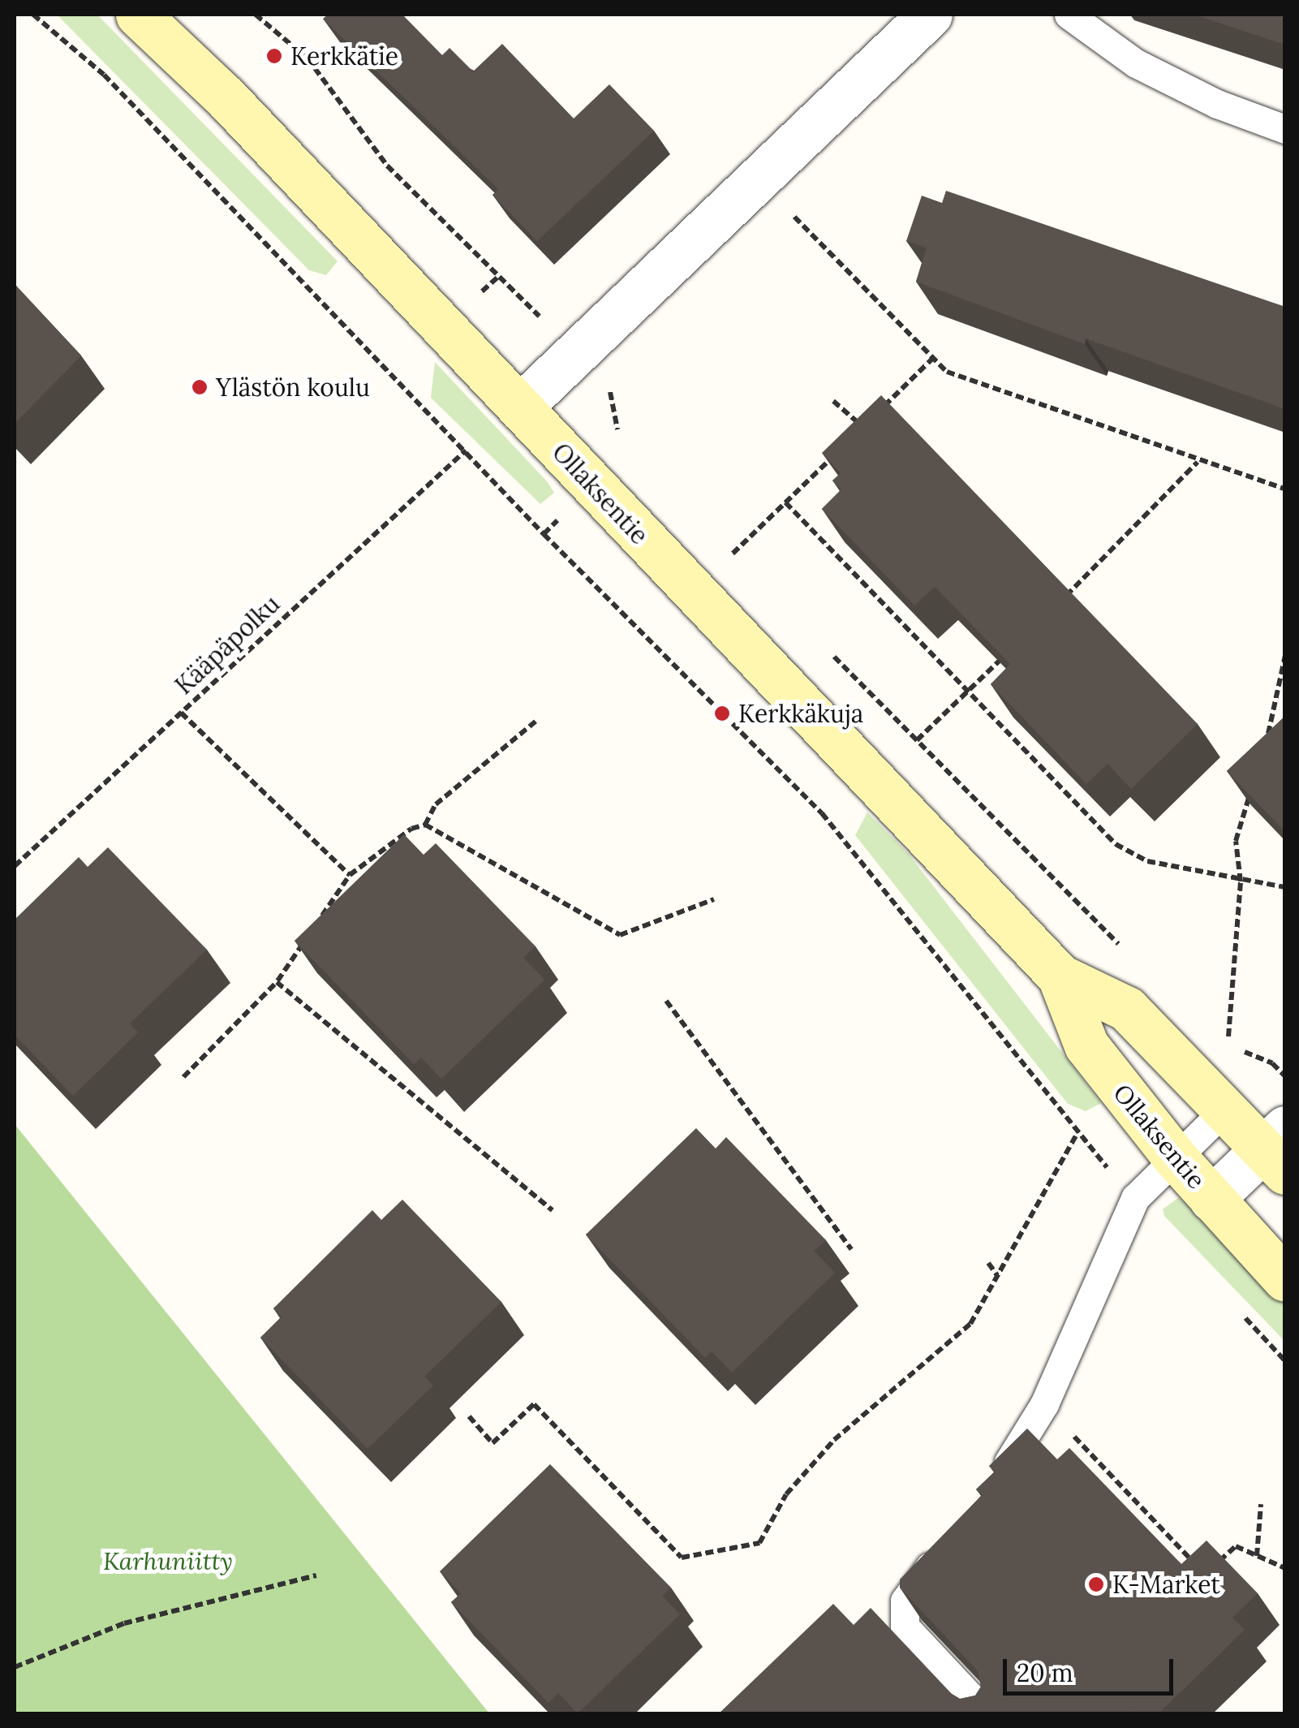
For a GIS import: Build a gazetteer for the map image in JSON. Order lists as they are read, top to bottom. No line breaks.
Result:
{"streets":{"street":["Ollaksentie"],"path":["Kääpäpolku"]},"parks":["Karhuniitty"],"places":["Kerkkätie","Ylästön koulu","Kerkkäkuja","K-Market"],"scale_bar":"20 m"}
